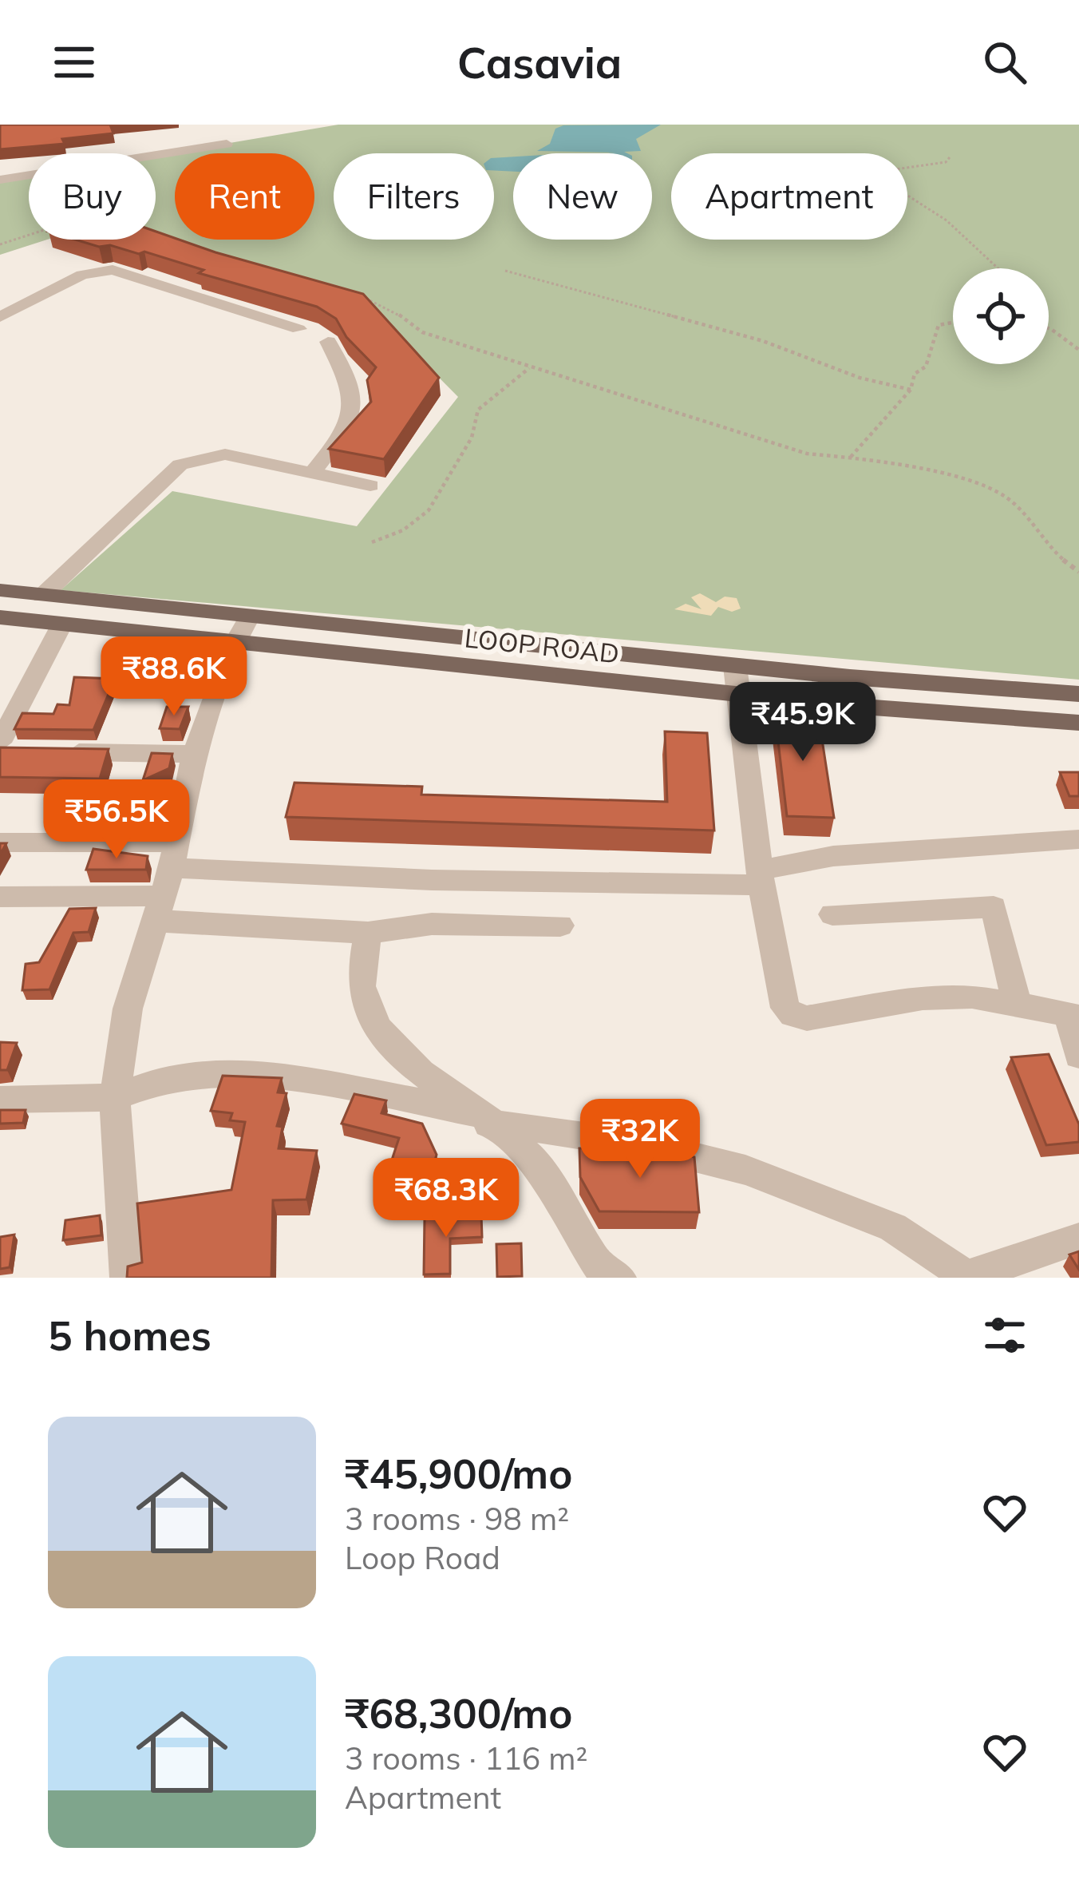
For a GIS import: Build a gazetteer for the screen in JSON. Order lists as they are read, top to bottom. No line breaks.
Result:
{"streets":{"main road":["LOOP ROAD"]},"page":{"header":"Casavia","chip":["Buy","Rent","Filters","New","Apartment"],"price":["₹88.6K","₹45.9K","₹56.5K","₹32K","₹68.3K"],"heading":"5 homes","list":[{"name":"₹45,900/mo","note":"3 rooms · 98 m² · Loop Road"},{"name":"₹68,300/mo","note":"3 rooms · 116 m² · Apartment"}]}}
